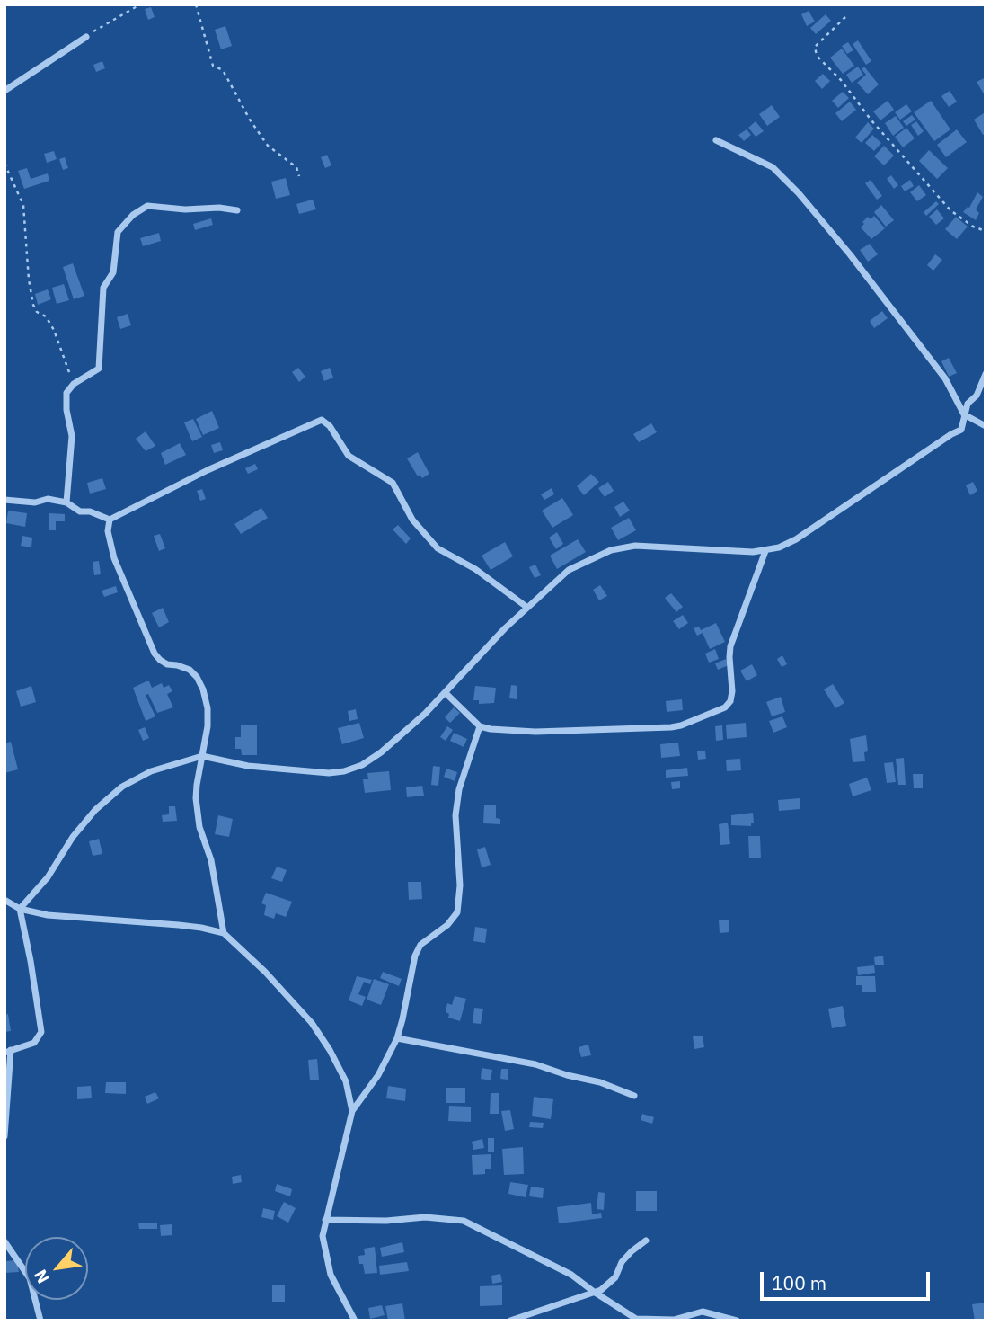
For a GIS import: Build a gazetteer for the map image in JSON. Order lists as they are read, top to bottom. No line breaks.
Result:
{"scale_bar":"100 m","north":"bottom left"}
